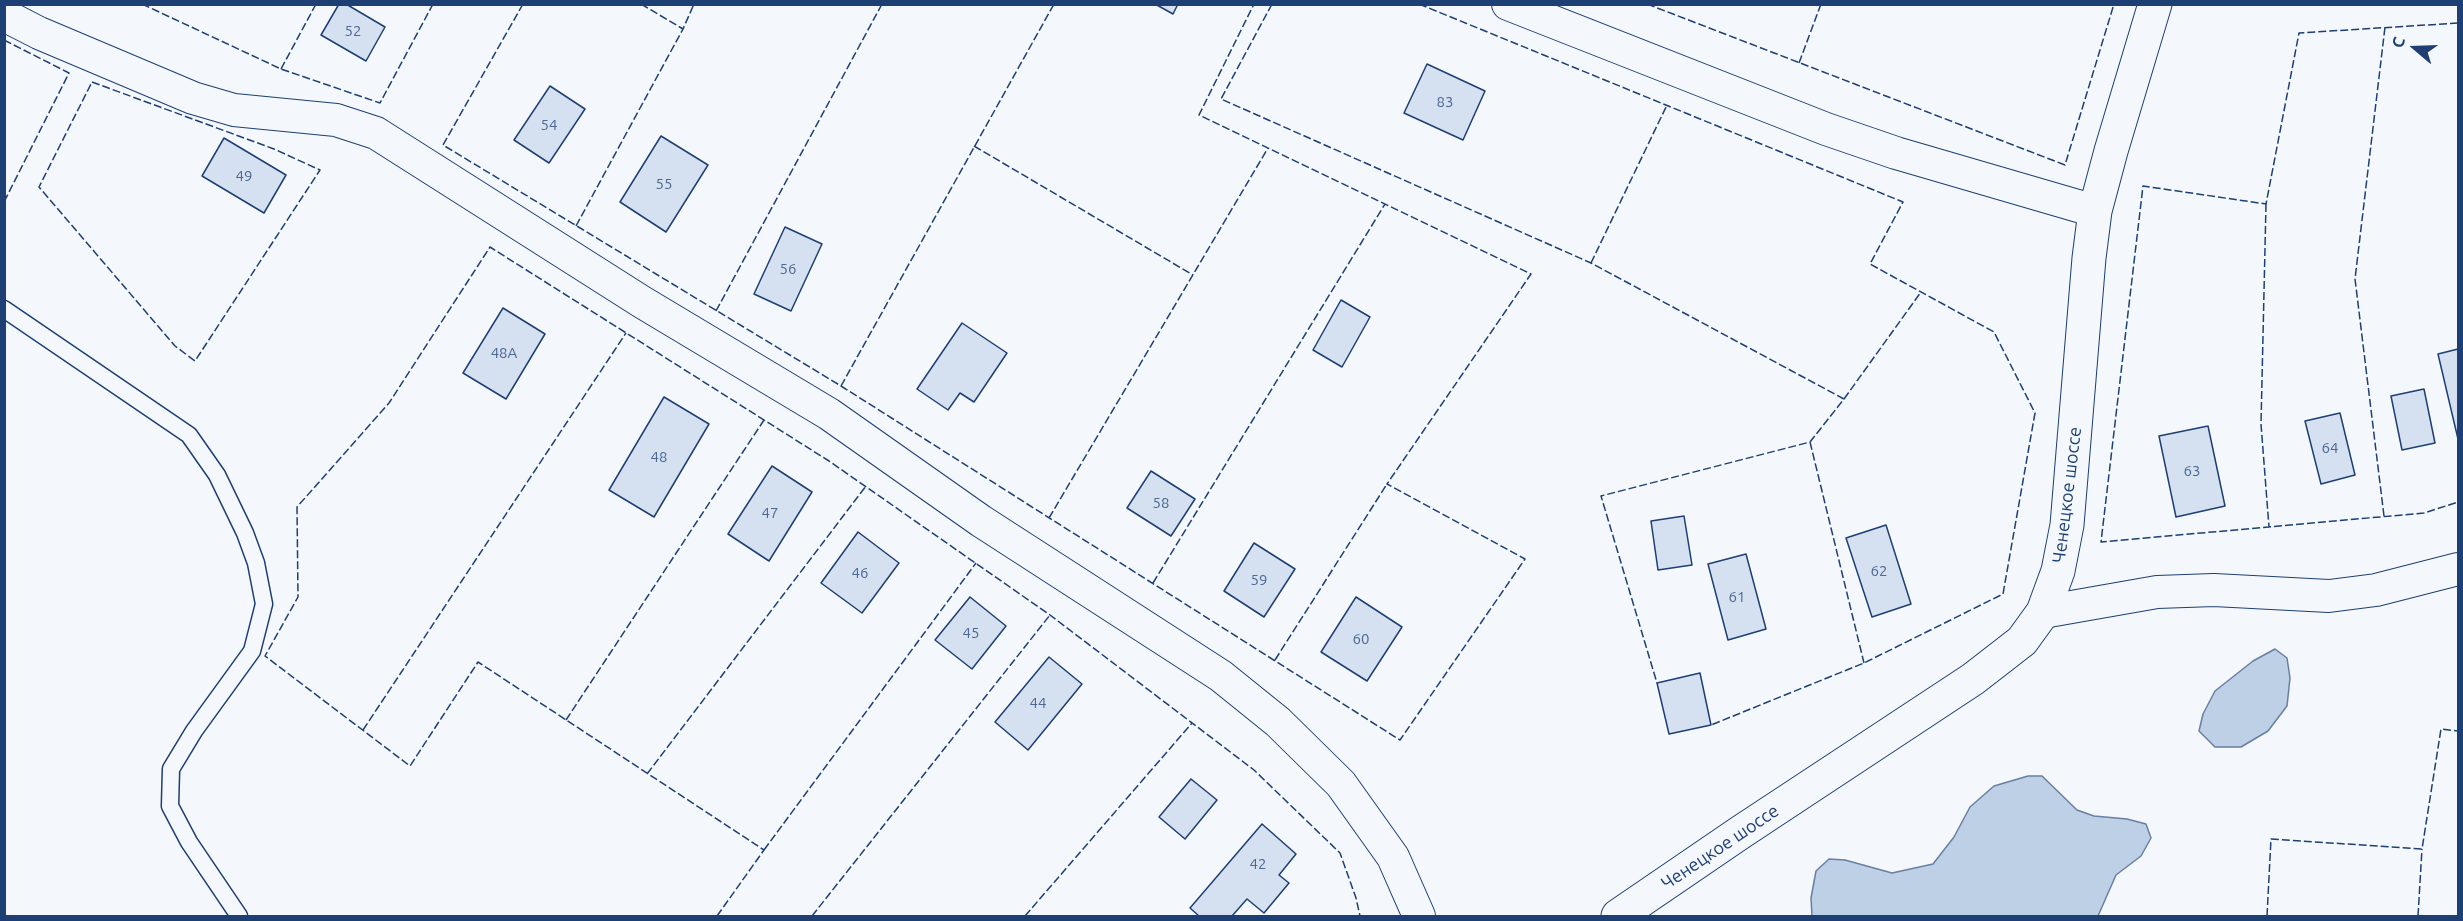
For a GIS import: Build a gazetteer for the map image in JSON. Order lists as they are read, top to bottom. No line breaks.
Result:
{"streets":{"street":["Ченецкое шоссе"]},"house_numbers":["52","83","54","49","55","56","48А","64","48","63","58","47","62","46","59","61","45","60","44","42"],"north":"left"}
